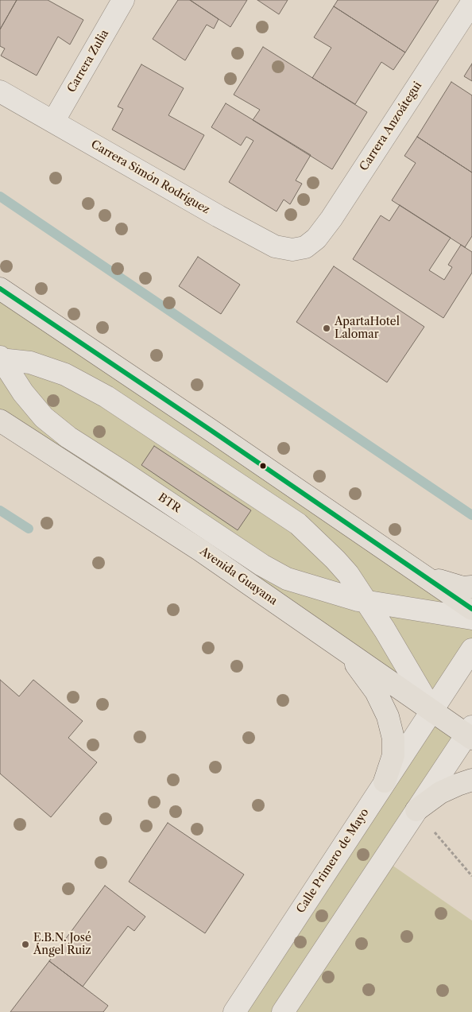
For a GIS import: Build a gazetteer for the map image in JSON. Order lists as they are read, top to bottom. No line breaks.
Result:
{"streets":{"highway":["Avenida Guayana"],"street":["Carrera Zulia","Carrera Anzoátegui","Carrera Simón Rodríguez","BTR","Calle Primero de Mayo"]},"crossings":[["Carrera Zulia","Carrera Simón Rodríguez"],["Carrera Anzoátegui","Carrera Simón Rodríguez"],["BTR","Avenida Guayana"],["BTR","Calle Primero de Mayo"],["Avenida Guayana","Calle Primero de Mayo"]],"places":["ApartaHotel Lalomar","E.B.N. José Ángel Ruiz"]}
